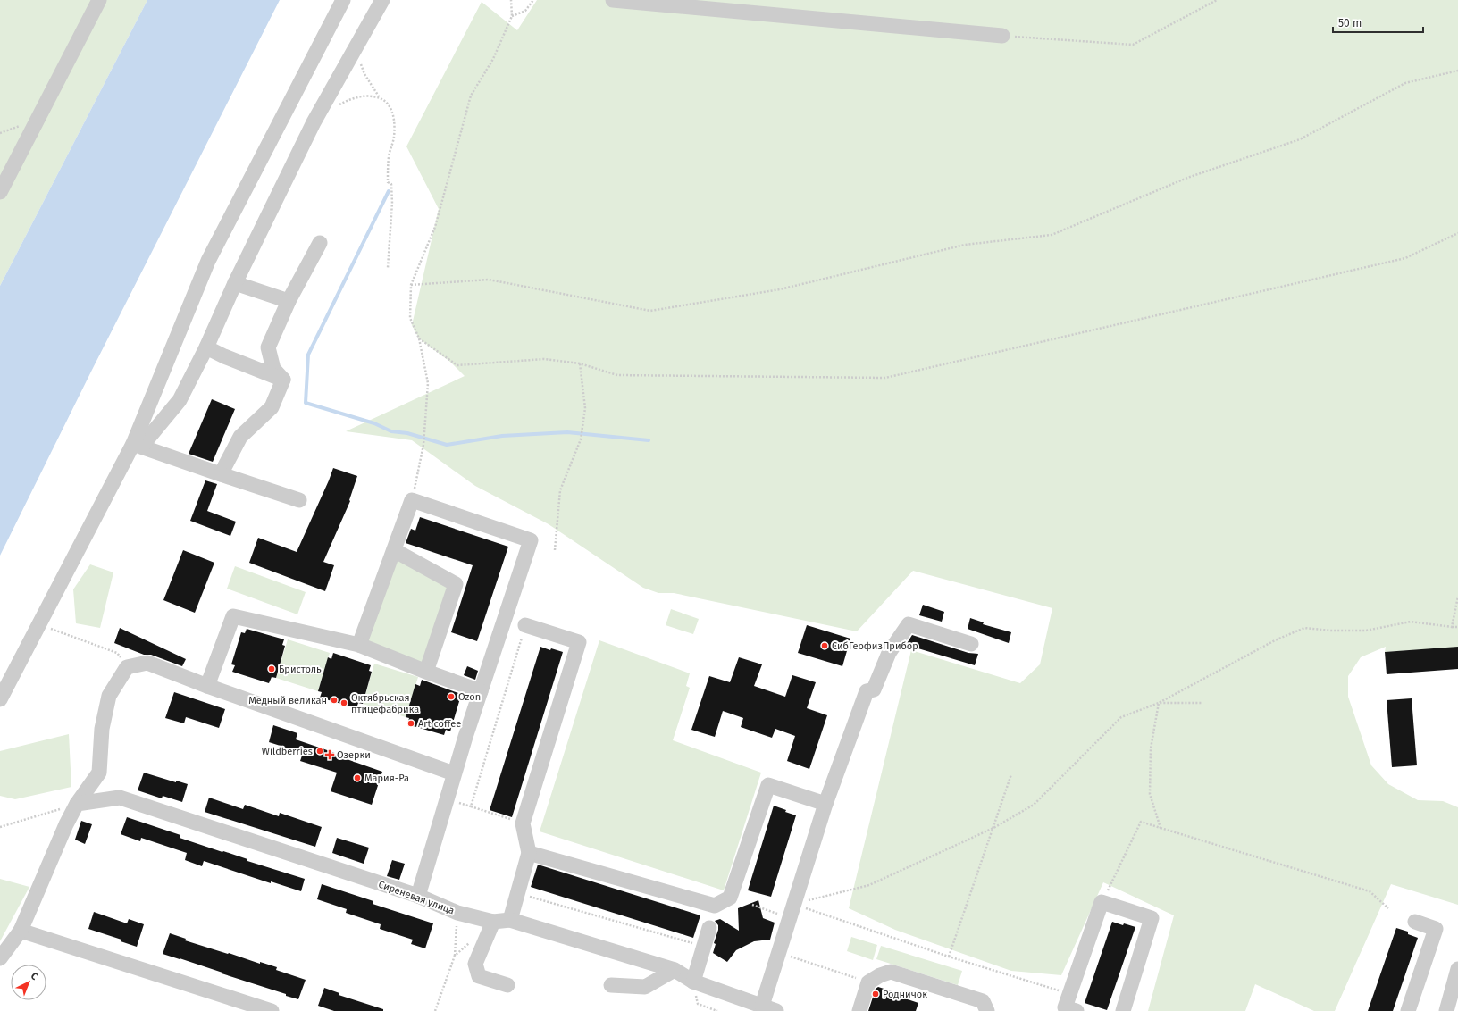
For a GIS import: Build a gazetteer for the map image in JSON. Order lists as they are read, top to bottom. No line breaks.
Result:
{"streets":{"street":["Сиреневая улица"]},"places":{"other":["СибГеофизПрибор","Бристоль","Ozon","Медный великан","Октябрьская птицефабрика","Art coffee","Wildberries","Мария-Ра","Родничок"],"health":["Озерки"]},"scale_bar":"50 m","north":"top right"}
